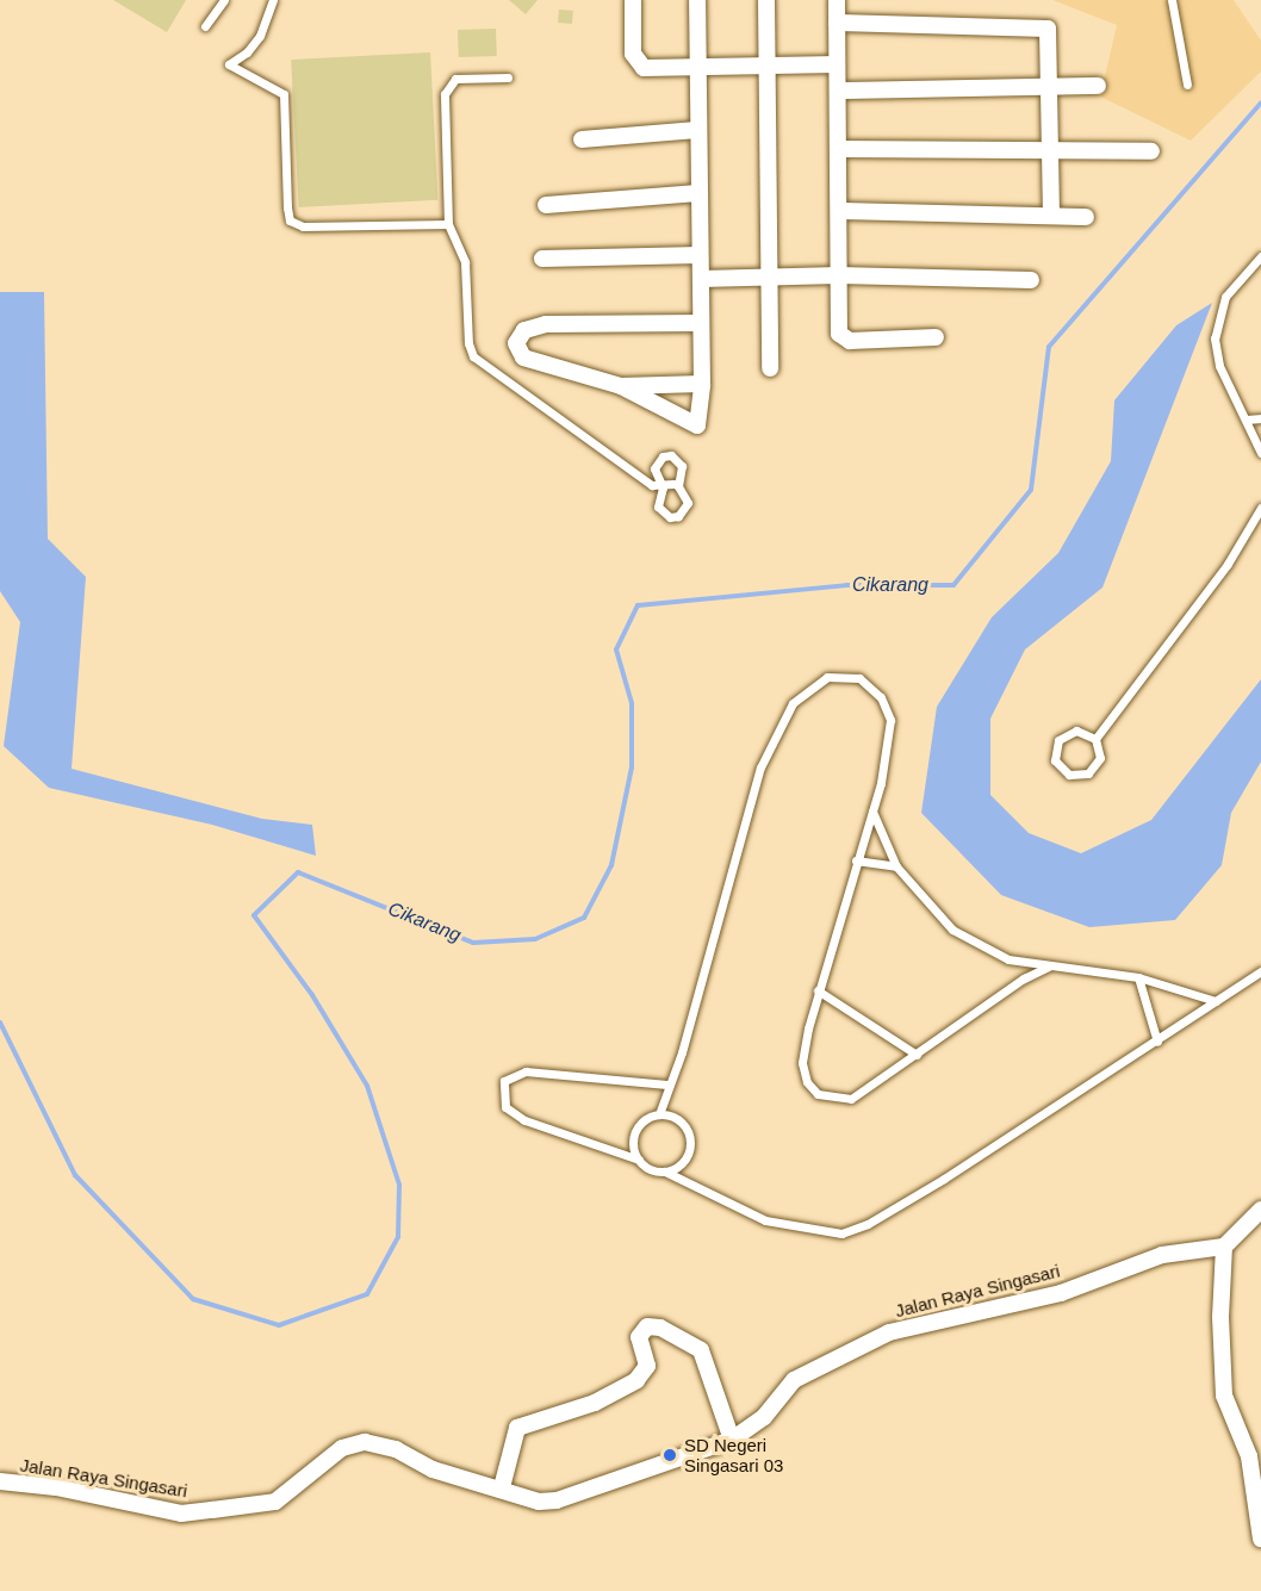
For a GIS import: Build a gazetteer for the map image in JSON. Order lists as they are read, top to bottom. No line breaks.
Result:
{"streets":{"street":["Jalan Raya Singasari"]},"water":["Cikarang"],"places":["SD Negeri Singasari 03"]}
